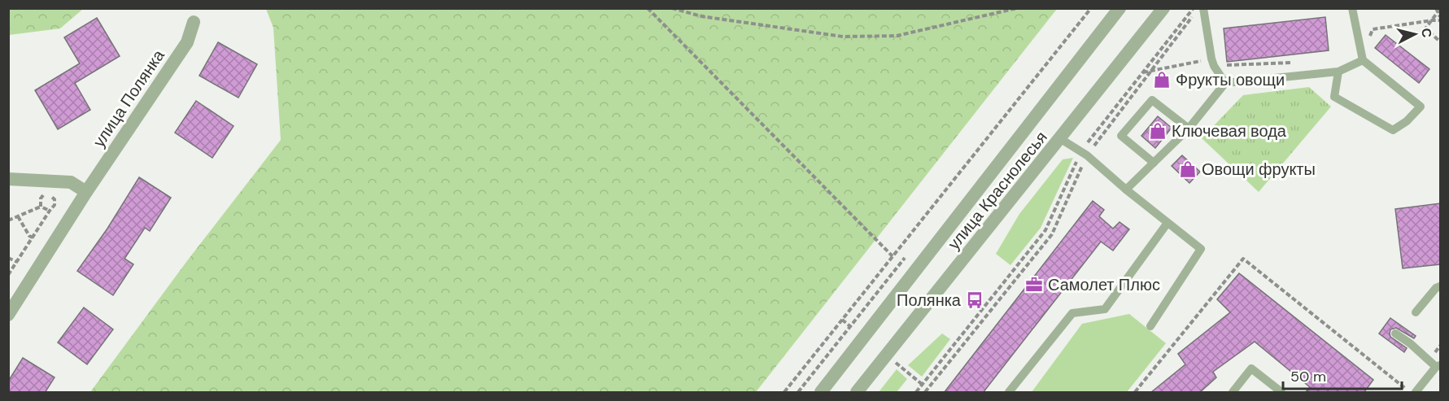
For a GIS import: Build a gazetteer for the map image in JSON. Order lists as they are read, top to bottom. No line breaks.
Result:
{"streets":{"street":["улица Полянка","улица Краснолесья"]},"places":{"shop":["Фрукты овощи","Ключевая вода","Овощи фрукты"],"office":["Самолет Плюс"],"bus stop":["Полянка"]},"scale_bar":"50 m","north":"right"}
